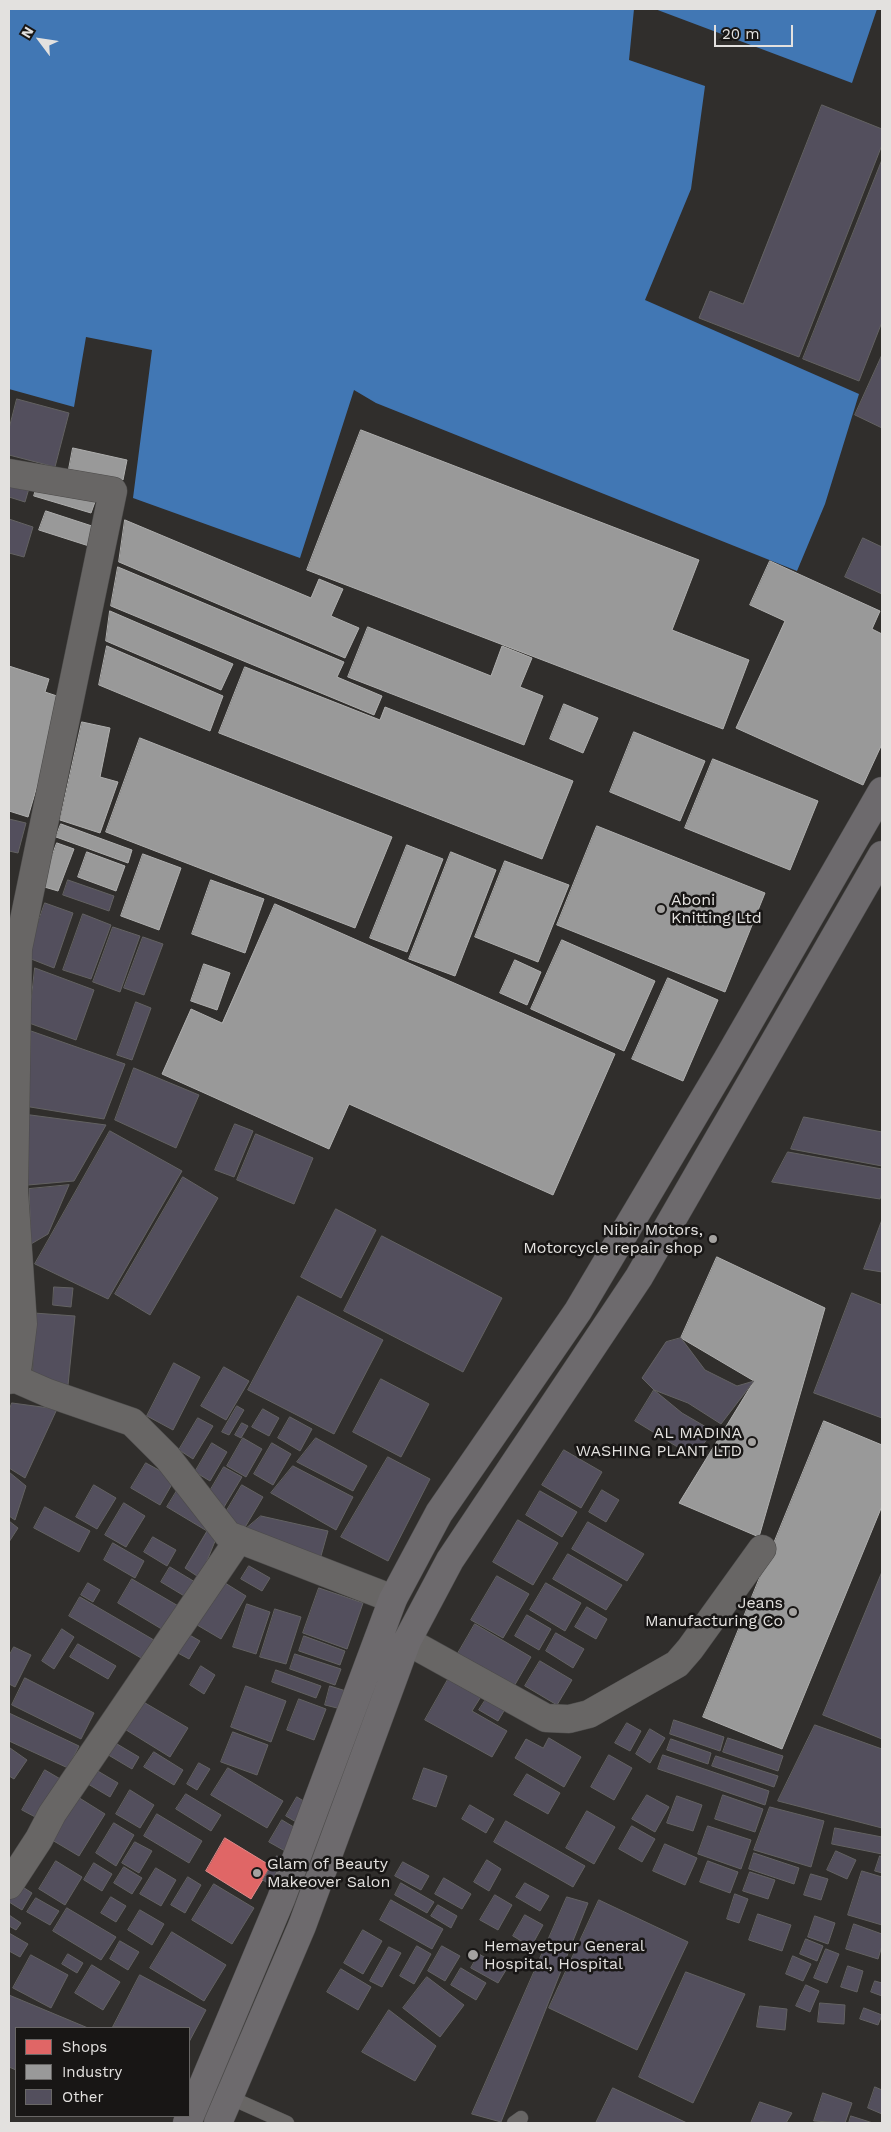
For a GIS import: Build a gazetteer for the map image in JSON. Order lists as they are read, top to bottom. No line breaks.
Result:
{"places":["Aboni Knitting Ltd","Nibir Motors, Motorcycle repair shop","AL MADINA WASHING PLANT LTD","Jeans Manufacturing Co","Glam of Beauty Makeover Salon","Hemayetpur General Hospital, Hospital"],"legend":["Shops","Industry","Other"],"scale_bar":"20 m","north":"top left"}
